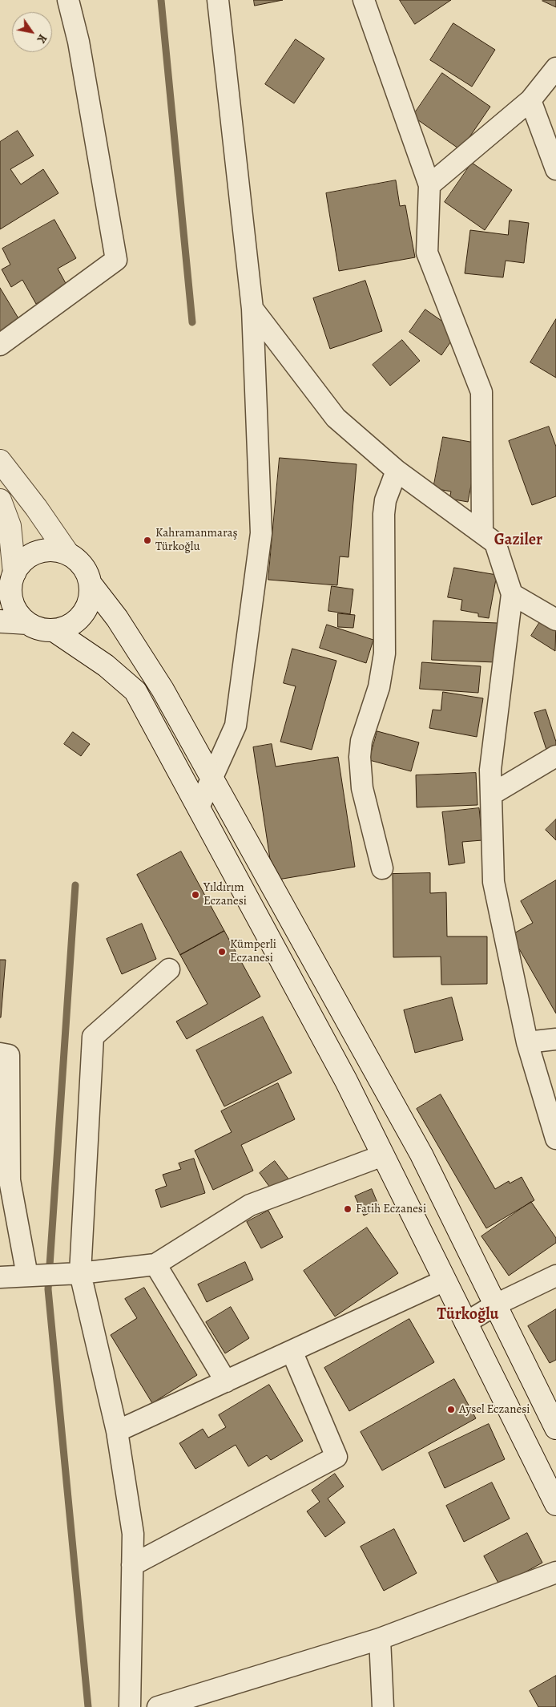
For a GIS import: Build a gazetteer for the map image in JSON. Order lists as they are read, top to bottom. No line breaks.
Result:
{"districts":["Gaziler","Türkoğlu"],"places":["Kahramanmaraş Türkoğlu","Yıldırım Eczanesi","Kümperli Eczanesi","Fatih Eczanesi","Aysel Eczanesi"],"north":"bottom right"}
